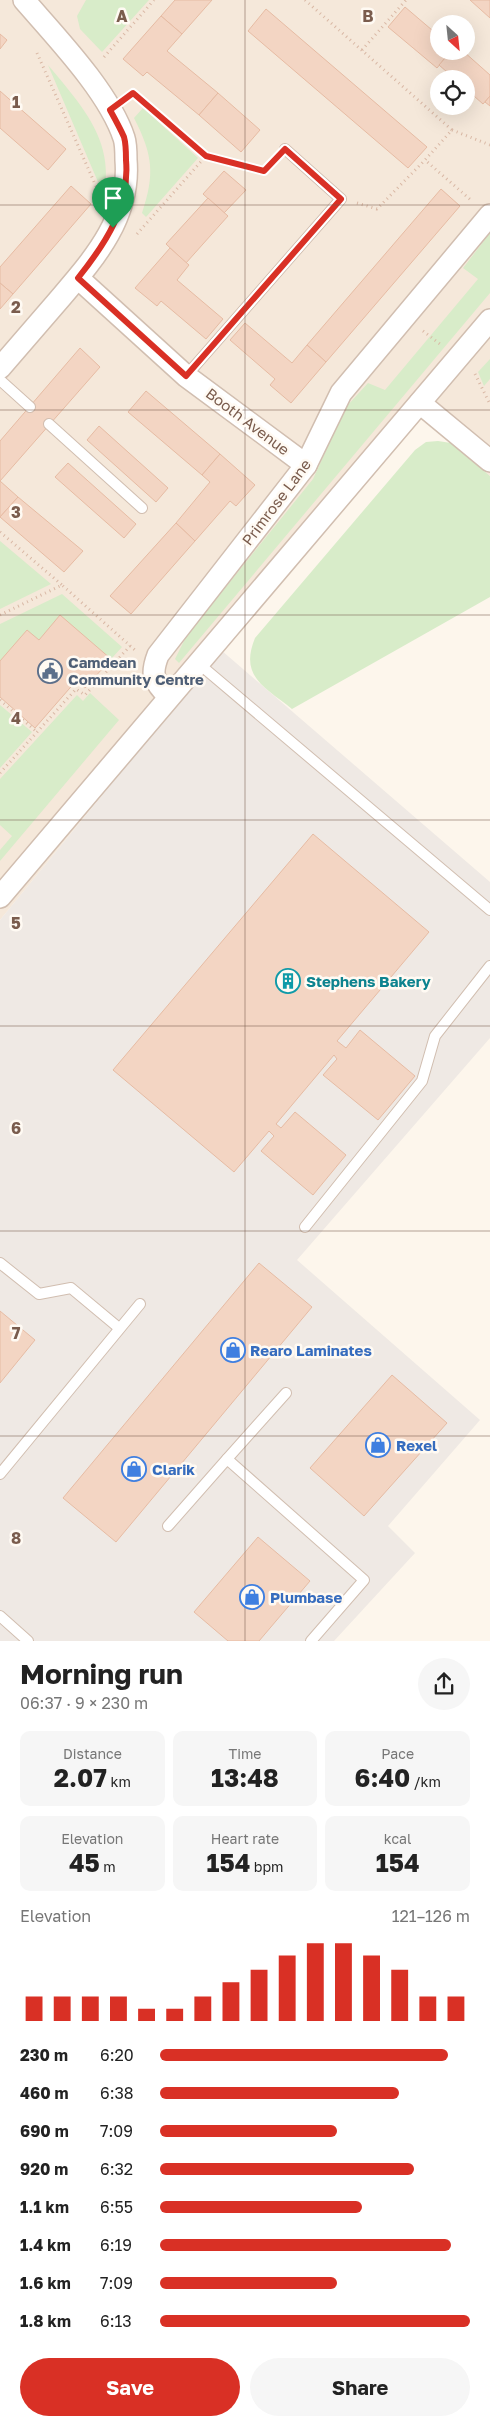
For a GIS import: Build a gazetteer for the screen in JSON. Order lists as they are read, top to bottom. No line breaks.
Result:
{"streets":{"street":["Booth Avenue","Primrose Lane"]},"crossings":[["Booth Avenue","Primrose Lane"]],"places":{"public building":["Camdean Community Centre"],"building":["Stephens Bakery"],"shop":["Rearo Laminates","Rexel","Clarik","Plumbase"]},"north":"bottom right","page":{"heading":["Morning run","06:37 · 9 × 230 m"],"stats":[["Distance","2.07 km"],["Time","13:48"],["Pace","6:40 /km"],["Elevation","45 m"],["Heart rate","154 bpm"],["kcal","154"]],"chart":["Elevation","121–126 m"],"list":[{"name":"230 m","note":"6:20"},{"name":"460 m","note":"6:38"},{"name":"690 m","note":"7:09"},{"name":"920 m","note":"6:32"},{"name":"1.1 km","note":"6:55"},{"name":"1.4 km","note":"6:19"},{"name":"1.6 km","note":"7:09"},{"name":"1.8 km","note":"6:13"}],"buttons":["Save","Share"]},"grid":{"columns":["A","B"],"rows":["1","2","3","4","5","6","7","8"]}}
